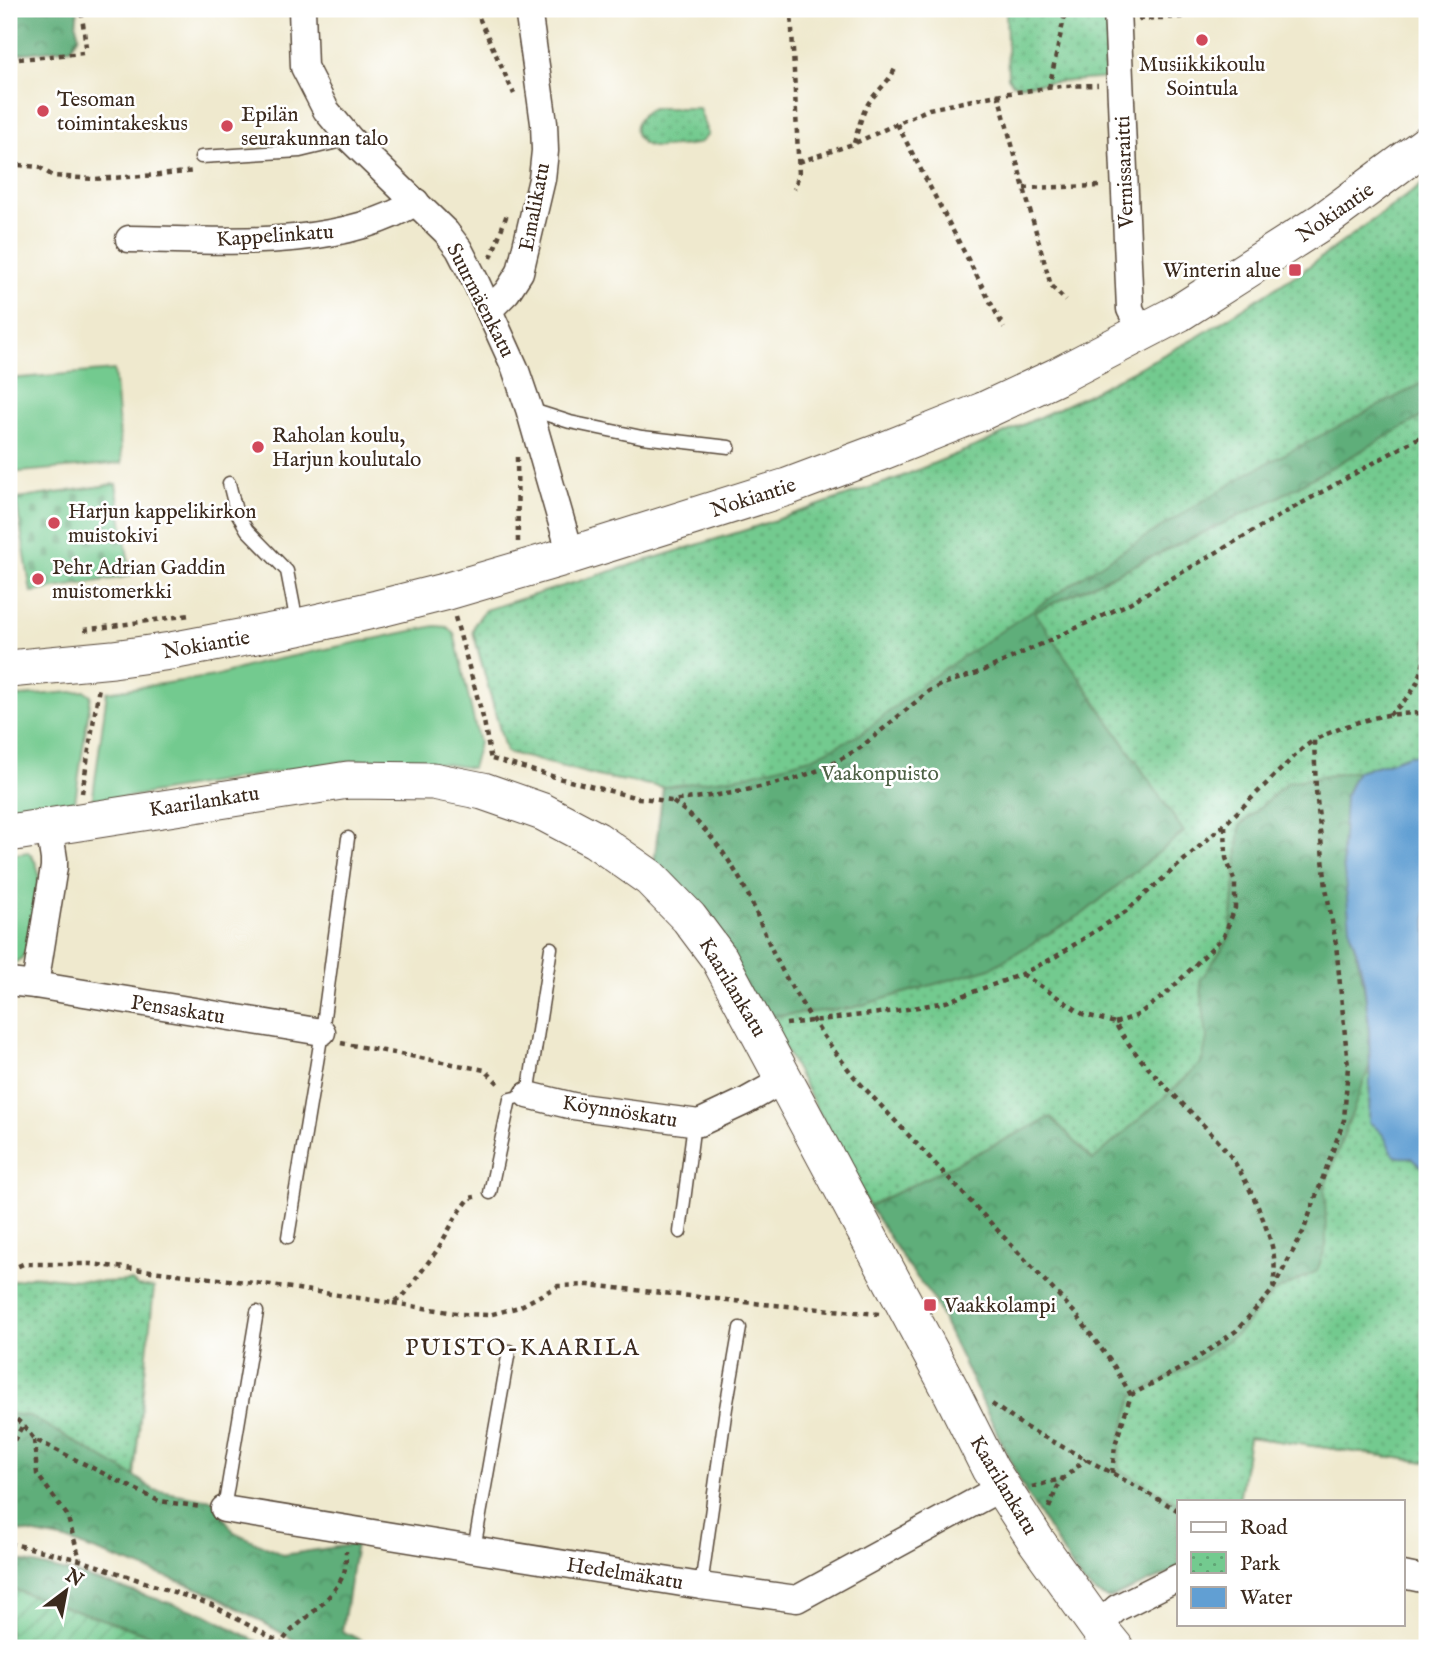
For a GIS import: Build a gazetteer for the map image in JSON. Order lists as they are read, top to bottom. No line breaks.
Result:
{"streets":{"main road":["Nokiantie","Kaarilankatu"],"street":["Vernissaraitti","Emalikatu","Kappelinkatu","Suurmäenkatu","Pensaskatu","Köynnöskatu","Hedelmäkatu"]},"crossings":[["Vernissaraitti","Nokiantie"],["Emalikatu","Suurmäenkatu"],["Nokiantie","Suurmäenkatu"],["Kappelinkatu","Suurmäenkatu"],["Kaarilankatu","Köynnöskatu"],["Kaarilankatu","Hedelmäkatu"]],"districts":["PUISTO-KAARILA"],"parks":["Vaakonpuisto"],"places":{"other":["Musiikkikoulu Sointula","Tesoman toimintakeskus","Epilän seurakunnan talo","Raholan koulu, Harjun koulutalo","Harjun kappelikirkon muistokivi","Pehr Adrian Gaddin muistomerkki"],"transit":["Winterin alue","Vaakkolampi"]},"legend":["Road","Park","Water"],"north":"top right"}
